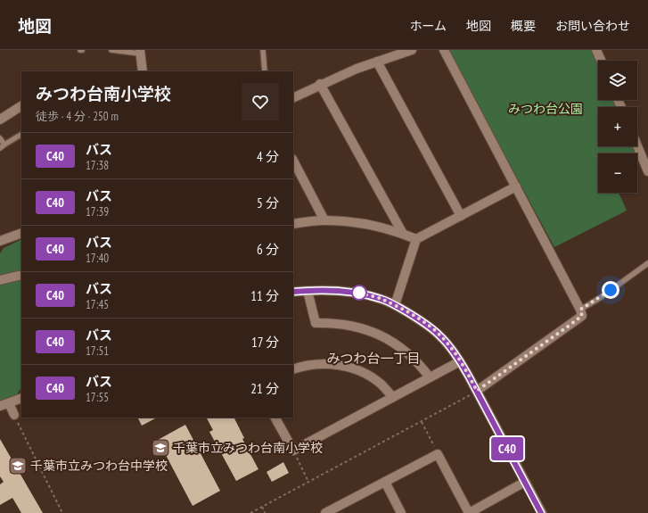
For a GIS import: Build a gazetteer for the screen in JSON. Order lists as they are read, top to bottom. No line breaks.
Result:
{"districts":["みつわ台一丁目"],"parks":["みつわ台公園"],"places":{"school or university":["千葉市立みつわ台南小学校","千葉市立みつわ台中学校"]},"lines":["bus line C40"],"page":{"header":"地図","nav":["ホーム","地図","概要","お問い合わせ"],"on_map":"C40","map_buttons":["+","−"],"heading":["みつわ台南小学校","徒歩 · 4 分 · 250 m"],"list":[{"mark":"C40","name":"バス","note":"17:38","value":"4 分"},{"mark":"C40","name":"バス","note":"17:39","value":"5 分"},{"mark":"C40","name":"バス","note":"17:40","value":"6 分"},{"mark":"C40","name":"バス","note":"17:45","value":"11 分"},{"mark":"C40","name":"バス","note":"17:51","value":"17 分"},{"mark":"C40","name":"バス","note":"17:55","value":"21 分"}]}}
